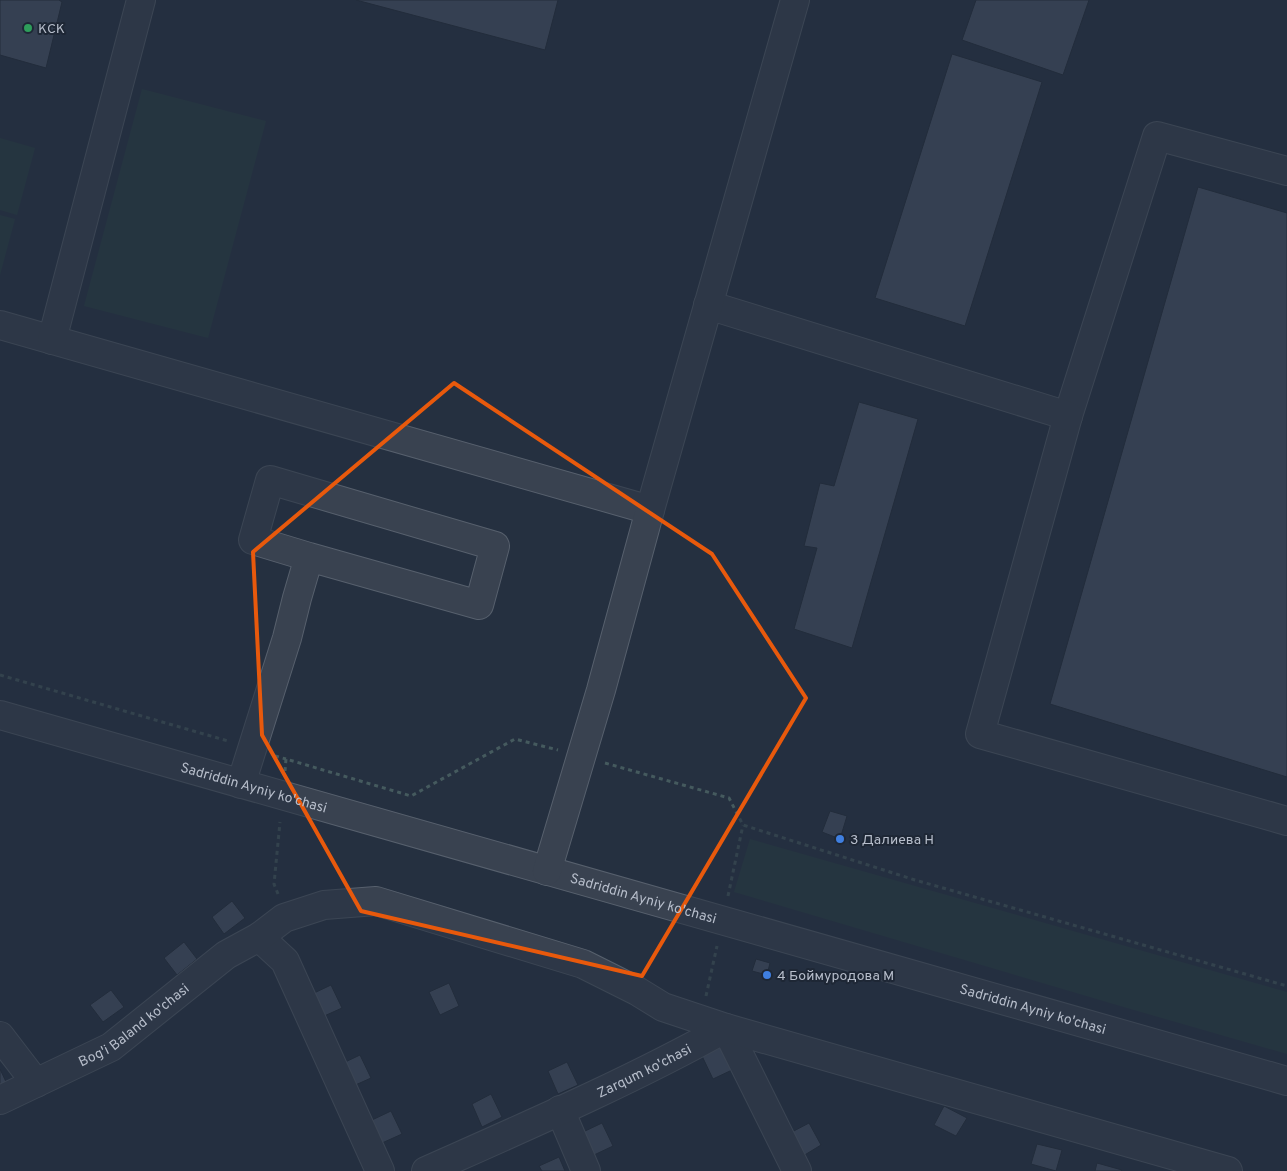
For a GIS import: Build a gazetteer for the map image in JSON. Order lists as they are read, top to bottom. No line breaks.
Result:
{"streets":{"street":["Sadriddin Ayniy ko'chasi","Bog'i Baland ko'chasi","Zarqum ko'chasi"]},"crossings":[["Bog'i Baland ko'chasi","Zarqum ko'chasi"]],"places":["КСК","3 Далиева Н","4 Боймуродова М"]}
